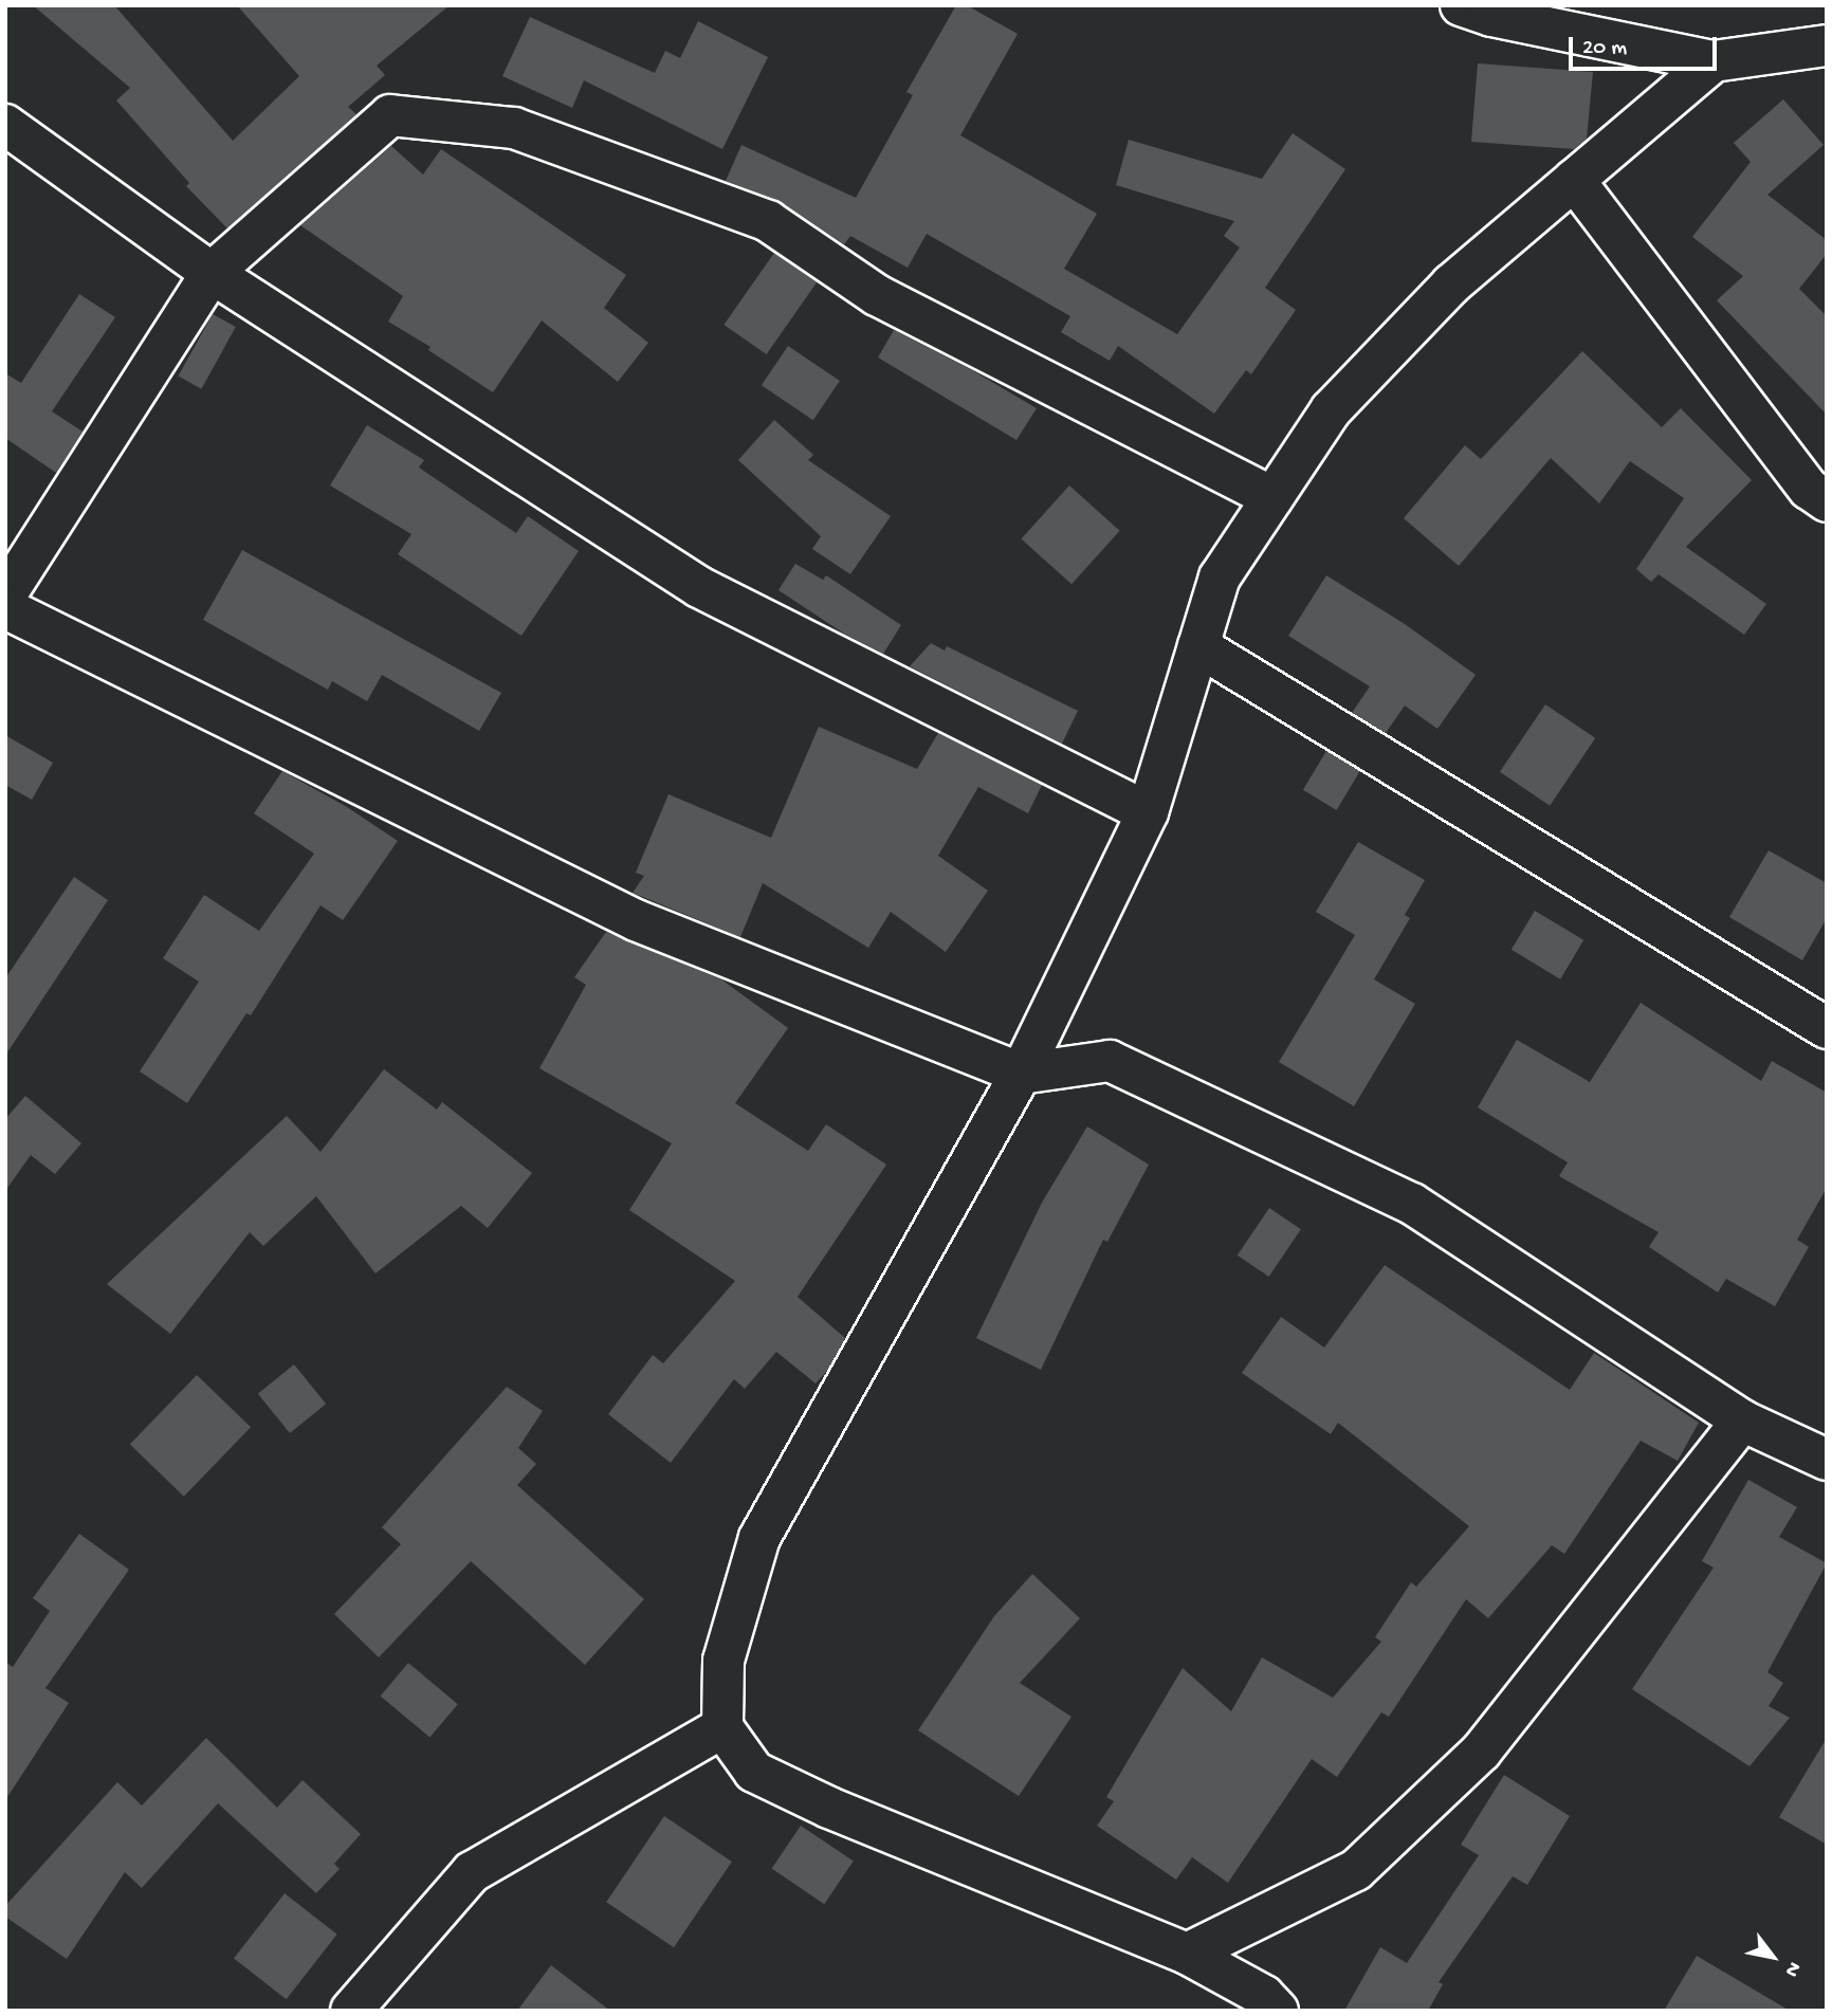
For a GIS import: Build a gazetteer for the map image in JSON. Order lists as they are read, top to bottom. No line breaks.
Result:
{"scale_bar":"20 m","north":"bottom right"}
